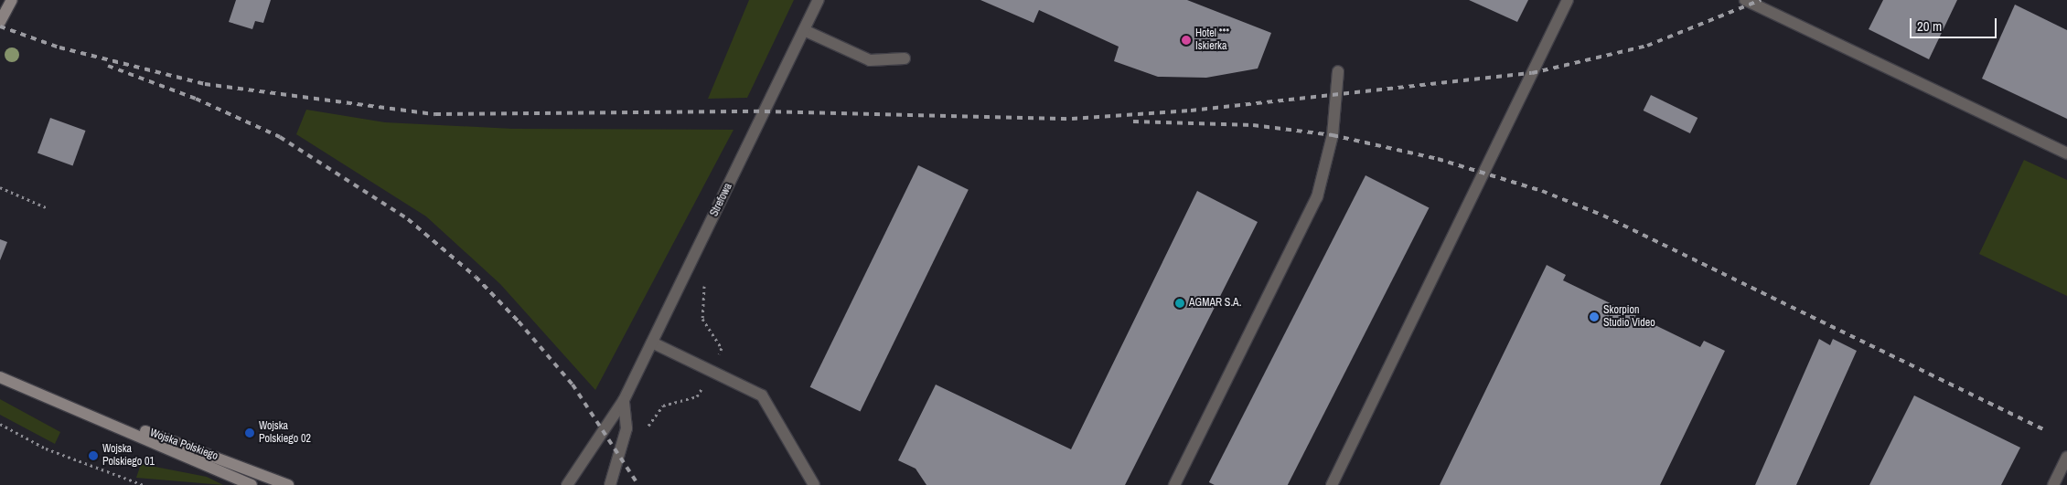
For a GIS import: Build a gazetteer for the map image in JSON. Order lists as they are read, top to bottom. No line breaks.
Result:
{"streets":{"street":["Strefowa","Wojska Polskiego"]},"places":["Hotel *** Iskierka","AGMAR S.A.","Skorpion Studio Video","Wojska Polskiego 02","Wojska Polskiego 01"],"scale_bar":"20 m"}
